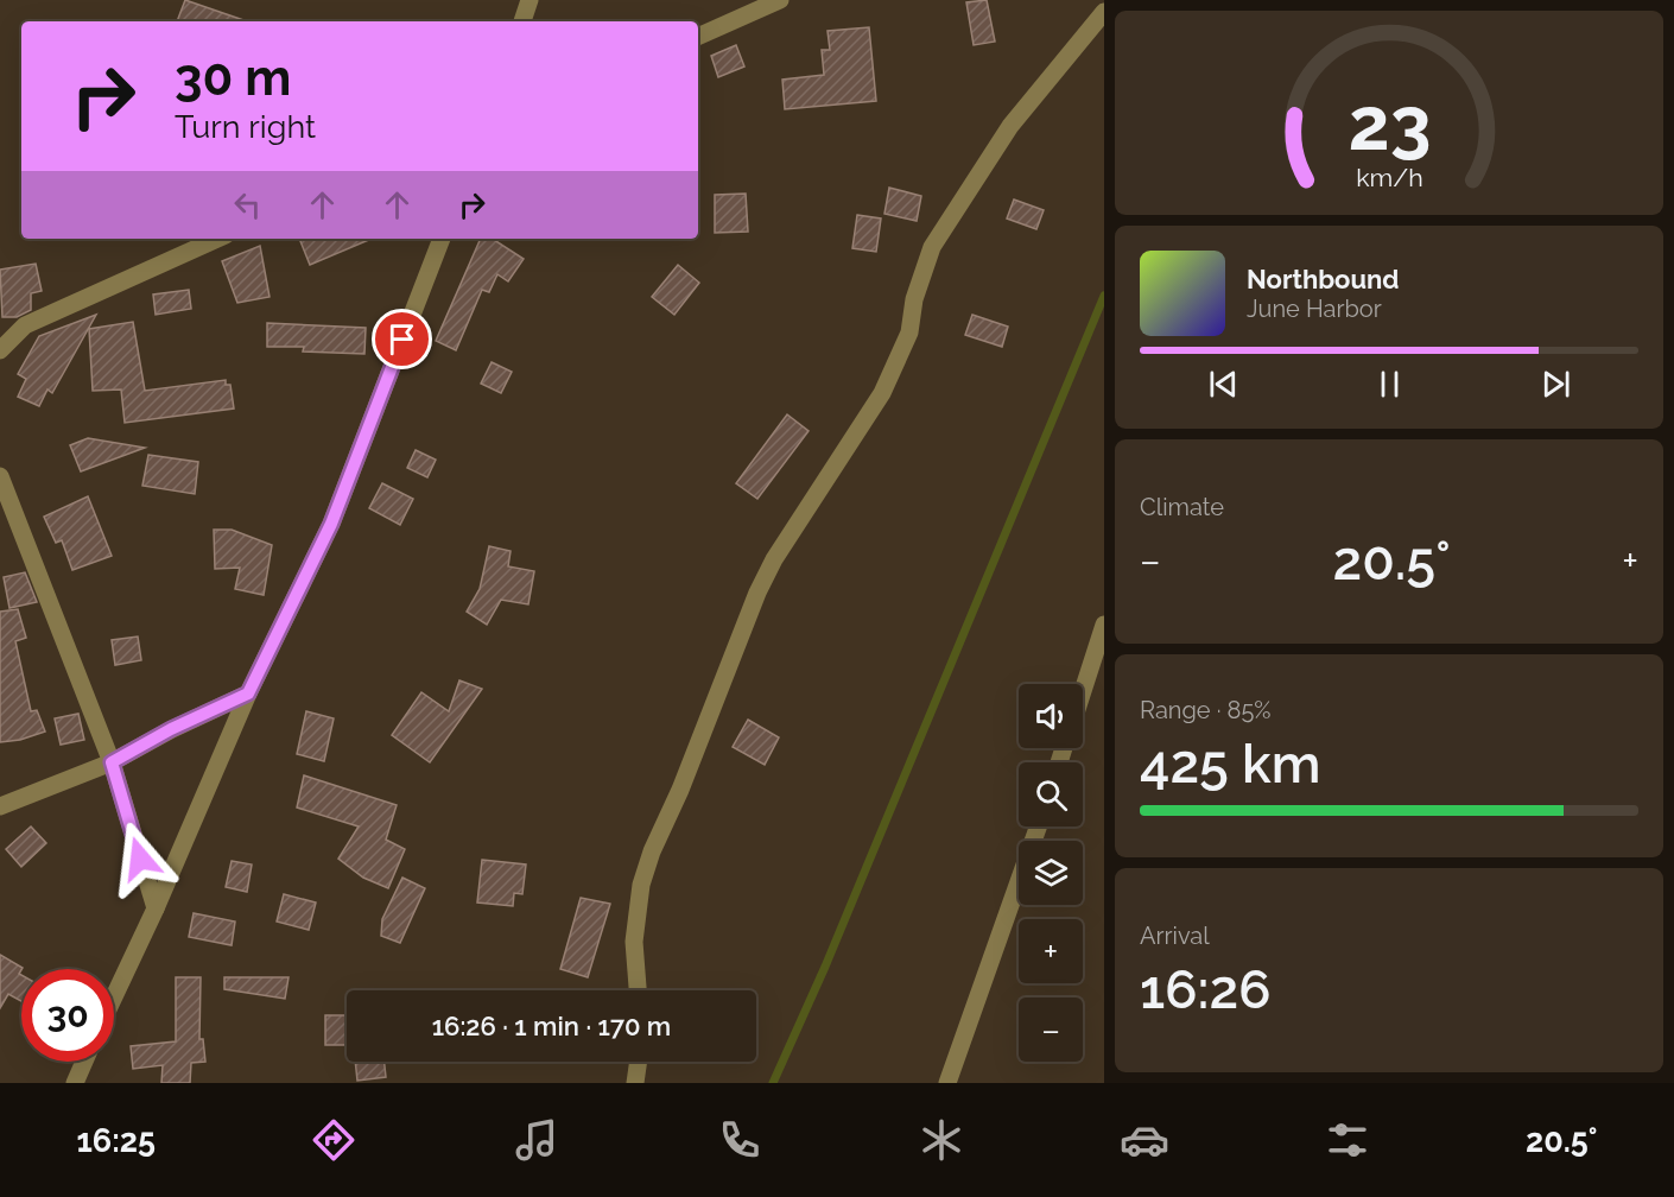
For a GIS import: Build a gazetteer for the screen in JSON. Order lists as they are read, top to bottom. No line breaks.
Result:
{"page":{"turn":["30 m","Turn right"],"song":["Northbound","June Harbor"],"tile":["Climate",["Range · 85%","425 km"],["Arrival","16:26"]],"heat":["−","20.5°","+"],"map_buttons":["+","−"],"limit":"30","trip":"16:26 · 1 min · 170 m","tabs":["16:25","20.5°"],"gauge":["23","km/h"]}}
